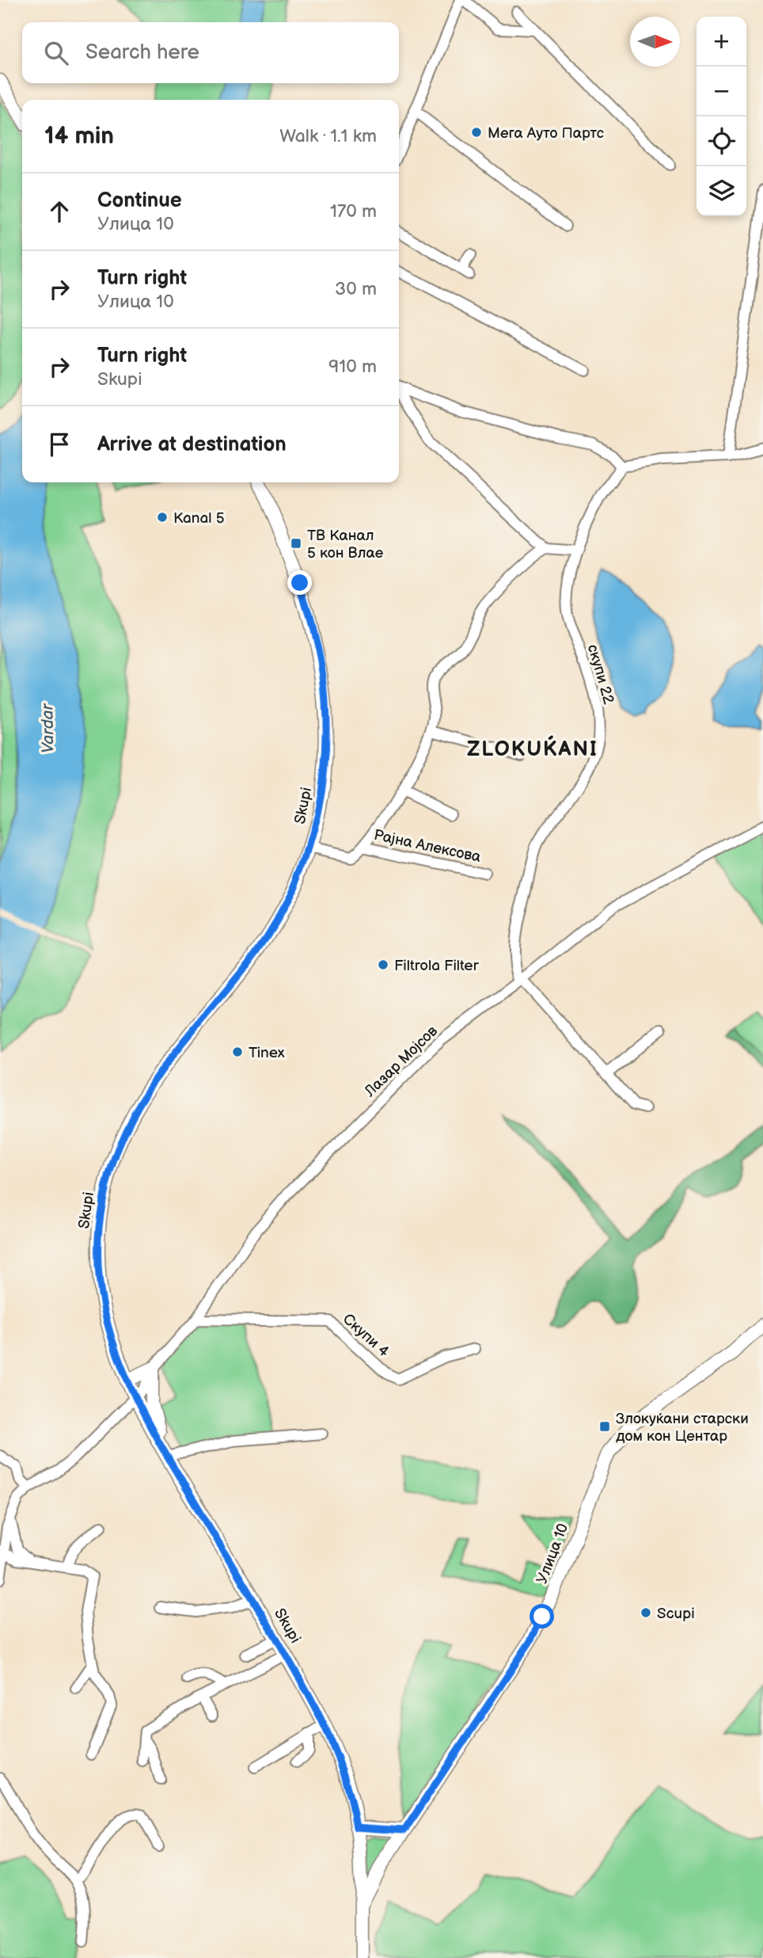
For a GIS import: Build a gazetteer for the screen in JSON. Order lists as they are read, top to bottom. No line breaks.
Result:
{"streets":{"street":["скупи 22","Skupi","Рајна Алексова","Лазар Мојсов","Cкупи 4","Улица 10"]},"crossings":[["скупи 22","Лазар Мојсов"],["Skupi","Рајна Алексова"],["Skupi","Лазар Мојсов"],["Skupi","Улица 10"],["Лазар Мојсов","Cкупи 4"]],"districts":["ZLOKUḰANI"],"water":["Vardar"],"places":{"other":["Мега Ауто Партс","Kanal 5","Filtrola Filter","Tinex","Scupi"],"transit":["ТВ Канал 5 кон Влае","Злокуќани старски дом кон Центар"]},"north":"right","page":{"map_buttons":["+","−"],"search":"Search here","heading":["14 min","Walk · 1.1 km"],"list":[["Continue","Улица 10","170 m"],["Turn right","Улица 10","30 m"],["Turn right","Skupi","910 m"],"Arrive at destination"]}}
